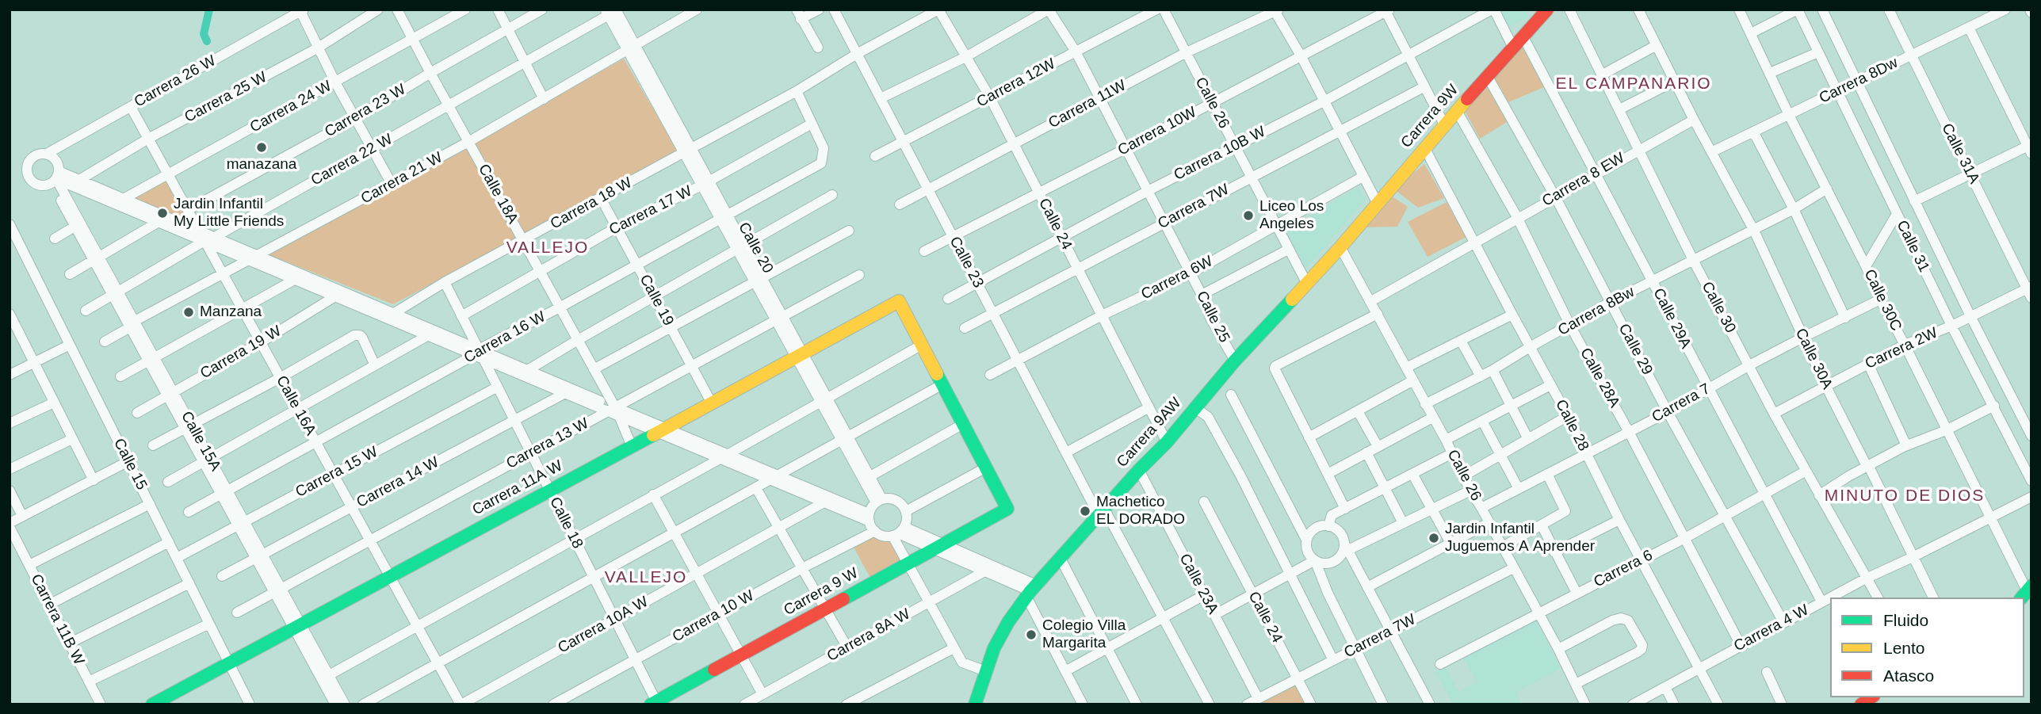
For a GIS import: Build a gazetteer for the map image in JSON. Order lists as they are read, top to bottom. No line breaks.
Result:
{"streets":{"street":["Carrera 8Dw","Carrera 26 W","Carrera 12W","Carrera 25 W","Calle 26","Carrera 11W","Carrera 24 W","Carrera 23 W","Carrera 9W","Carrera 10W","Carrera 10B W","Calle 31A","Carrera 22 W","Carrera 21 W","Carrera 8 EW","Calle 18A","Carrera 18 W","Carrera 7W","Carrera 17 W","Calle 24","Calle 31","Calle 20","Calle 23","Carrera 6W","Calle 19","Calle 30C","Calle 30","Carrera 8Bw","Calle 25","Calle 29A","Carrera 16 W","Carrera 2W","Calle 29","Carrera 19 W","Calle 30A","Calle 28A","Carrera 7","Calle 16A","Calle 28","Carrera 9AW","Calle 15A","Carrera 13 W","Calle 15","Carrera 15 W","Carrera 14 W","Carrera 11A W","Calle 18","Carrera 6","Calle 23A","Carrera 9 W","Carrera 10 W","Carrera 11B W","Carrera 10A W","Carrera 4 W","Carrera 8A W"]},"crossings":[["Carrera 8Dw","Calle 31A"],["Carrera 8Dw","Calle 31"],["Carrera 8Dw","Calle 30C"],["Carrera 8Dw","Calle 30A"],["Carrera 26 W","Calle 16A"],["Carrera 26 W","Calle 15A"],["Carrera 12W","Calle 24"],["Carrera 12W","Calle 23"],["Carrera 12W","Calle 25"],["Carrera 25 W","Calle 16A"],["Calle 26","Carrera 11W"],["Calle 26","Carrera 9W"],["Calle 26","Carrera 10W"],["Calle 26","Carrera 10B W"],["Calle 26","Carrera 8 EW"],["Calle 26","Carrera 7W"],["Calle 26","Carrera 6W"],["Calle 26","Carrera 8Bw"],["Calle 26","Carrera 7"],["Calle 26","Carrera 9AW"],["Calle 26","Carrera 6"],["Carrera 11W","Calle 24"],["Carrera 11W","Calle 23"],["Carrera 11W","Calle 25"],["Carrera 24 W","Calle 18A"],["Carrera 24 W","Calle 16A"],["Carrera 23 W","Calle 18A"],["Carrera 23 W","Calle 16A"],["Carrera 9W","Calle 29A"],["Carrera 9W","Calle 29"],["Carrera 9W","Calle 28A"],["Carrera 9W","Calle 28"],["Carrera 9W","Carrera 9AW"],["Carrera 10W","Calle 24"],["Carrera 10W","Calle 23"],["Carrera 10W","Calle 25"],["Carrera 10B W","Calle 24"],["Carrera 10B W","Calle 23"],["Carrera 10B W","Calle 25"],["Calle 31A","Carrera 2W"],["Carrera 22 W","Calle 18A"],["Carrera 22 W","Calle 20"],["Carrera 22 W","Calle 16A"],["Carrera 22 W","Calle 15A"],["Carrera 21 W","Calle 18A"],["Carrera 21 W","Calle 20"],["Carrera 21 W","Calle 16A"],["Carrera 21 W","Calle 15A"],["Carrera 8 EW","Calle 30"],["Carrera 8 EW","Calle 29A"],["Carrera 8 EW","Calle 29"],["Carrera 8 EW","Calle 30A"],["Carrera 8 EW","Calle 28A"],["Carrera 8 EW","Calle 28"],["Calle 18A","Carrera 18 W"],["Calle 18A","Carrera 17 W"],["Calle 18A","Carrera 16 W"],["Calle 18A","Carrera 13 W"],["Calle 18A","Carrera 11A W"],["Carrera 18 W","Calle 24"],["Carrera 18 W","Calle 20"],["Carrera 18 W","Calle 23"],["Carrera 18 W","Calle 19"],["Carrera 18 W","Calle 18"],["Carrera 7W","Calle 24"],["Carrera 7W","Calle 23"],["Carrera 7W","Calle 25"],["Carrera 7W","Calle 23A"],["Carrera 17 W","Calle 20"],["Carrera 17 W","Calle 19"],["Carrera 17 W","Carrera 16 W"],["Carrera 17 W","Calle 18"],["Calle 24","Carrera 6W"],["Calle 24","Carrera 9AW"],["Calle 31","Carrera 2W"],["Calle 20","Carrera 16 W"],["Calle 20","Carrera 13 W"],["Calle 20","Carrera 11A W"],["Calle 20","Carrera 10 W"],["Calle 23","Carrera 6W"],["Calle 23","Carrera 9AW"],["Carrera 6W","Calle 25"],["Calle 19","Carrera 16 W"],["Calle 19","Carrera 13 W"],["Calle 19","Carrera 11A W"],["Calle 30C","Carrera 8Bw"],["Calle 30C","Carrera 2W"],["Calle 30C","Carrera 7"],["Calle 30C","Carrera 4 W"],["Calle 30","Carrera 8Bw"],["Calle 30","Carrera 2W"],["Calle 30","Carrera 7"],["Calle 30","Carrera 6"],["Calle 30","Carrera 4 W"],["Carrera 8Bw","Calle 29A"],["Carrera 8Bw","Calle 29"],["Carrera 8Bw","Calle 30A"],["Carrera 8Bw","Calle 28A"],["Carrera 8Bw","Calle 28"],["Calle 25","Carrera 9AW"],["Calle 29A","Carrera 7"],["Calle 29A","Carrera 6"],["Calle 29A","Carrera 4 W"],["Carrera 16 W","Calle 16A"],["Carrera 16 W","Calle 15A"],["Carrera 16 W","Calle 18"],["Carrera 2W","Calle 30A"],["Calle 29","Carrera 7"],["Calle 29","Carrera 6"],["Calle 29","Carrera 4 W"],["Carrera 19 W","Calle 16A"],["Carrera 19 W","Calle 15A"],["Calle 30A","Carrera 7"],["Calle 30A","Carrera 4 W"],["Calle 28A","Carrera 7"],["Calle 28A","Carrera 6"],["Calle 28A","Carrera 4 W"],["Carrera 7","Calle 28"],["Calle 16A","Carrera 13 W"],["Calle 16A","Carrera 15 W"],["Calle 16A","Carrera 14 W"],["Calle 16A","Carrera 11A W"],["Calle 16A","Carrera 10A W"],["Calle 28","Carrera 6"],["Calle 28","Carrera 4 W"],["Carrera 9AW","Calle 23A"],["Calle 15A","Carrera 13 W"],["Calle 15A","Carrera 15 W"],["Calle 15A","Carrera 14 W"],["Calle 15A","Carrera 11A W"],["Carrera 13 W","Calle 18"],["Calle 15","Carrera 15 W"],["Calle 15","Carrera 11A W"],["Calle 15","Carrera 11B W"],["Carrera 15 W","Calle 18"],["Carrera 14 W","Calle 18"],["Carrera 11A W","Calle 18"],["Calle 18","Carrera 9 W"],["Calle 18","Carrera 10 W"],["Calle 18","Carrera 10A W"]],"districts":["EL CAMPANARIO","VALLEJO","MINUTO DE DIOS","VALLEJO"],"places":["manazana","Jardin Infantil My Little Friends","Liceo Los Angeles","Manzana","Machetico EL DORADO","Jardin Infantil Juguemos A Aprender","Colegio Villa Margarita"],"legend":["Fluido","Lento","Atasco"]}
